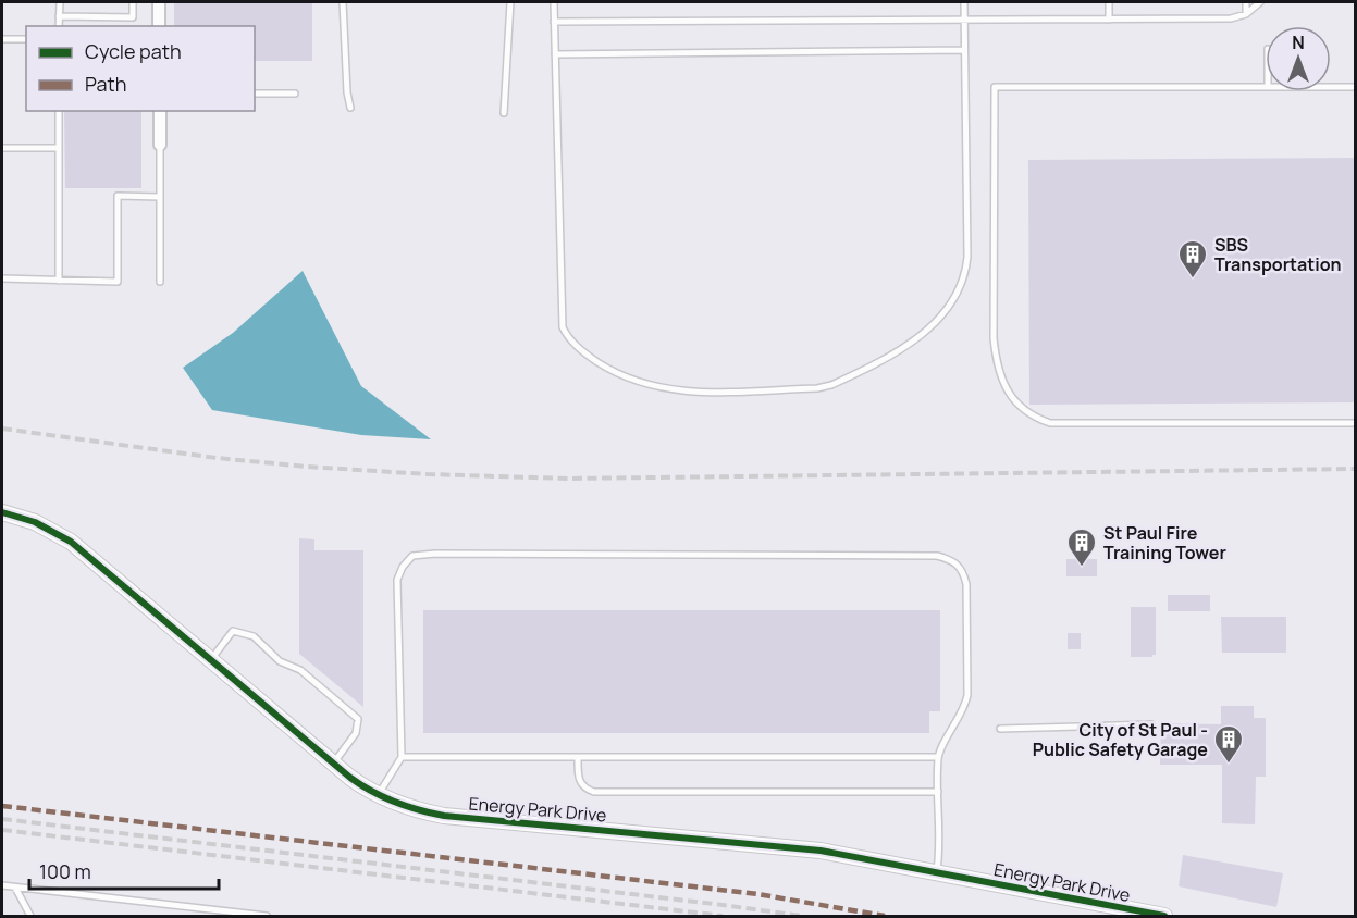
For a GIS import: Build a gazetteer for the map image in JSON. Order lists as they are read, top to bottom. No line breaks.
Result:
{"streets":{"street":["Energy Park Drive"]},"places":{"building":["SBS Transportation","St Paul Fire Training Tower","City of St Paul - Public Safety Garage"]},"legend":["Cycle path","Path"],"scale_bar":"100 m","north":"top"}
